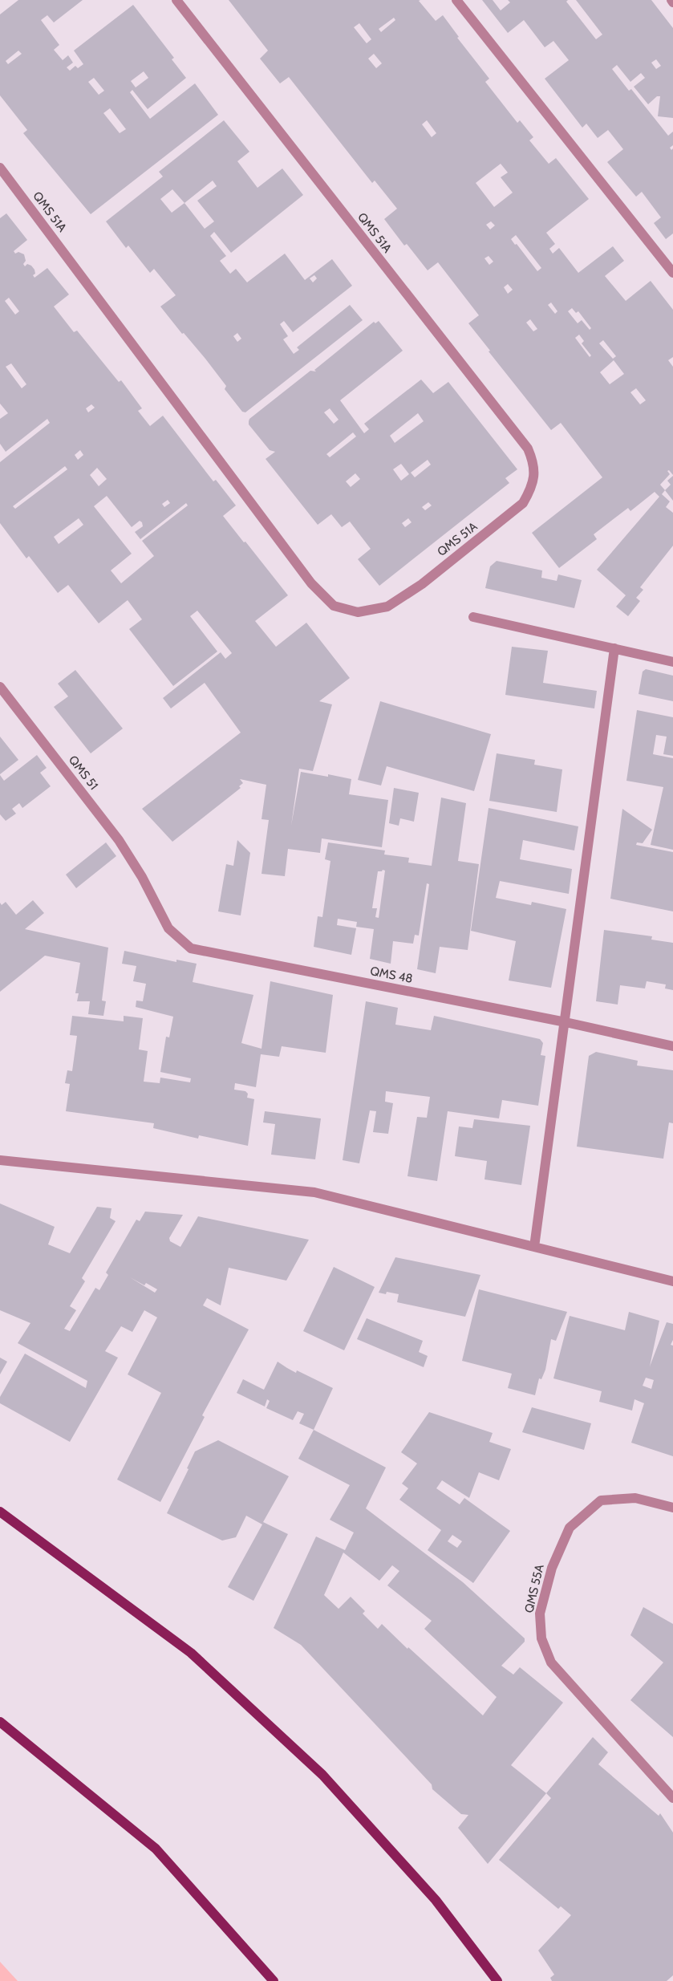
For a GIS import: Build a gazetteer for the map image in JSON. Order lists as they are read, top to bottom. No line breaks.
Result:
{"streets":{"street":["QMS 51A","QMS 51","QMS 48","QMS 55A"]},"crossings":[["QMS 51","QMS 48"]]}
